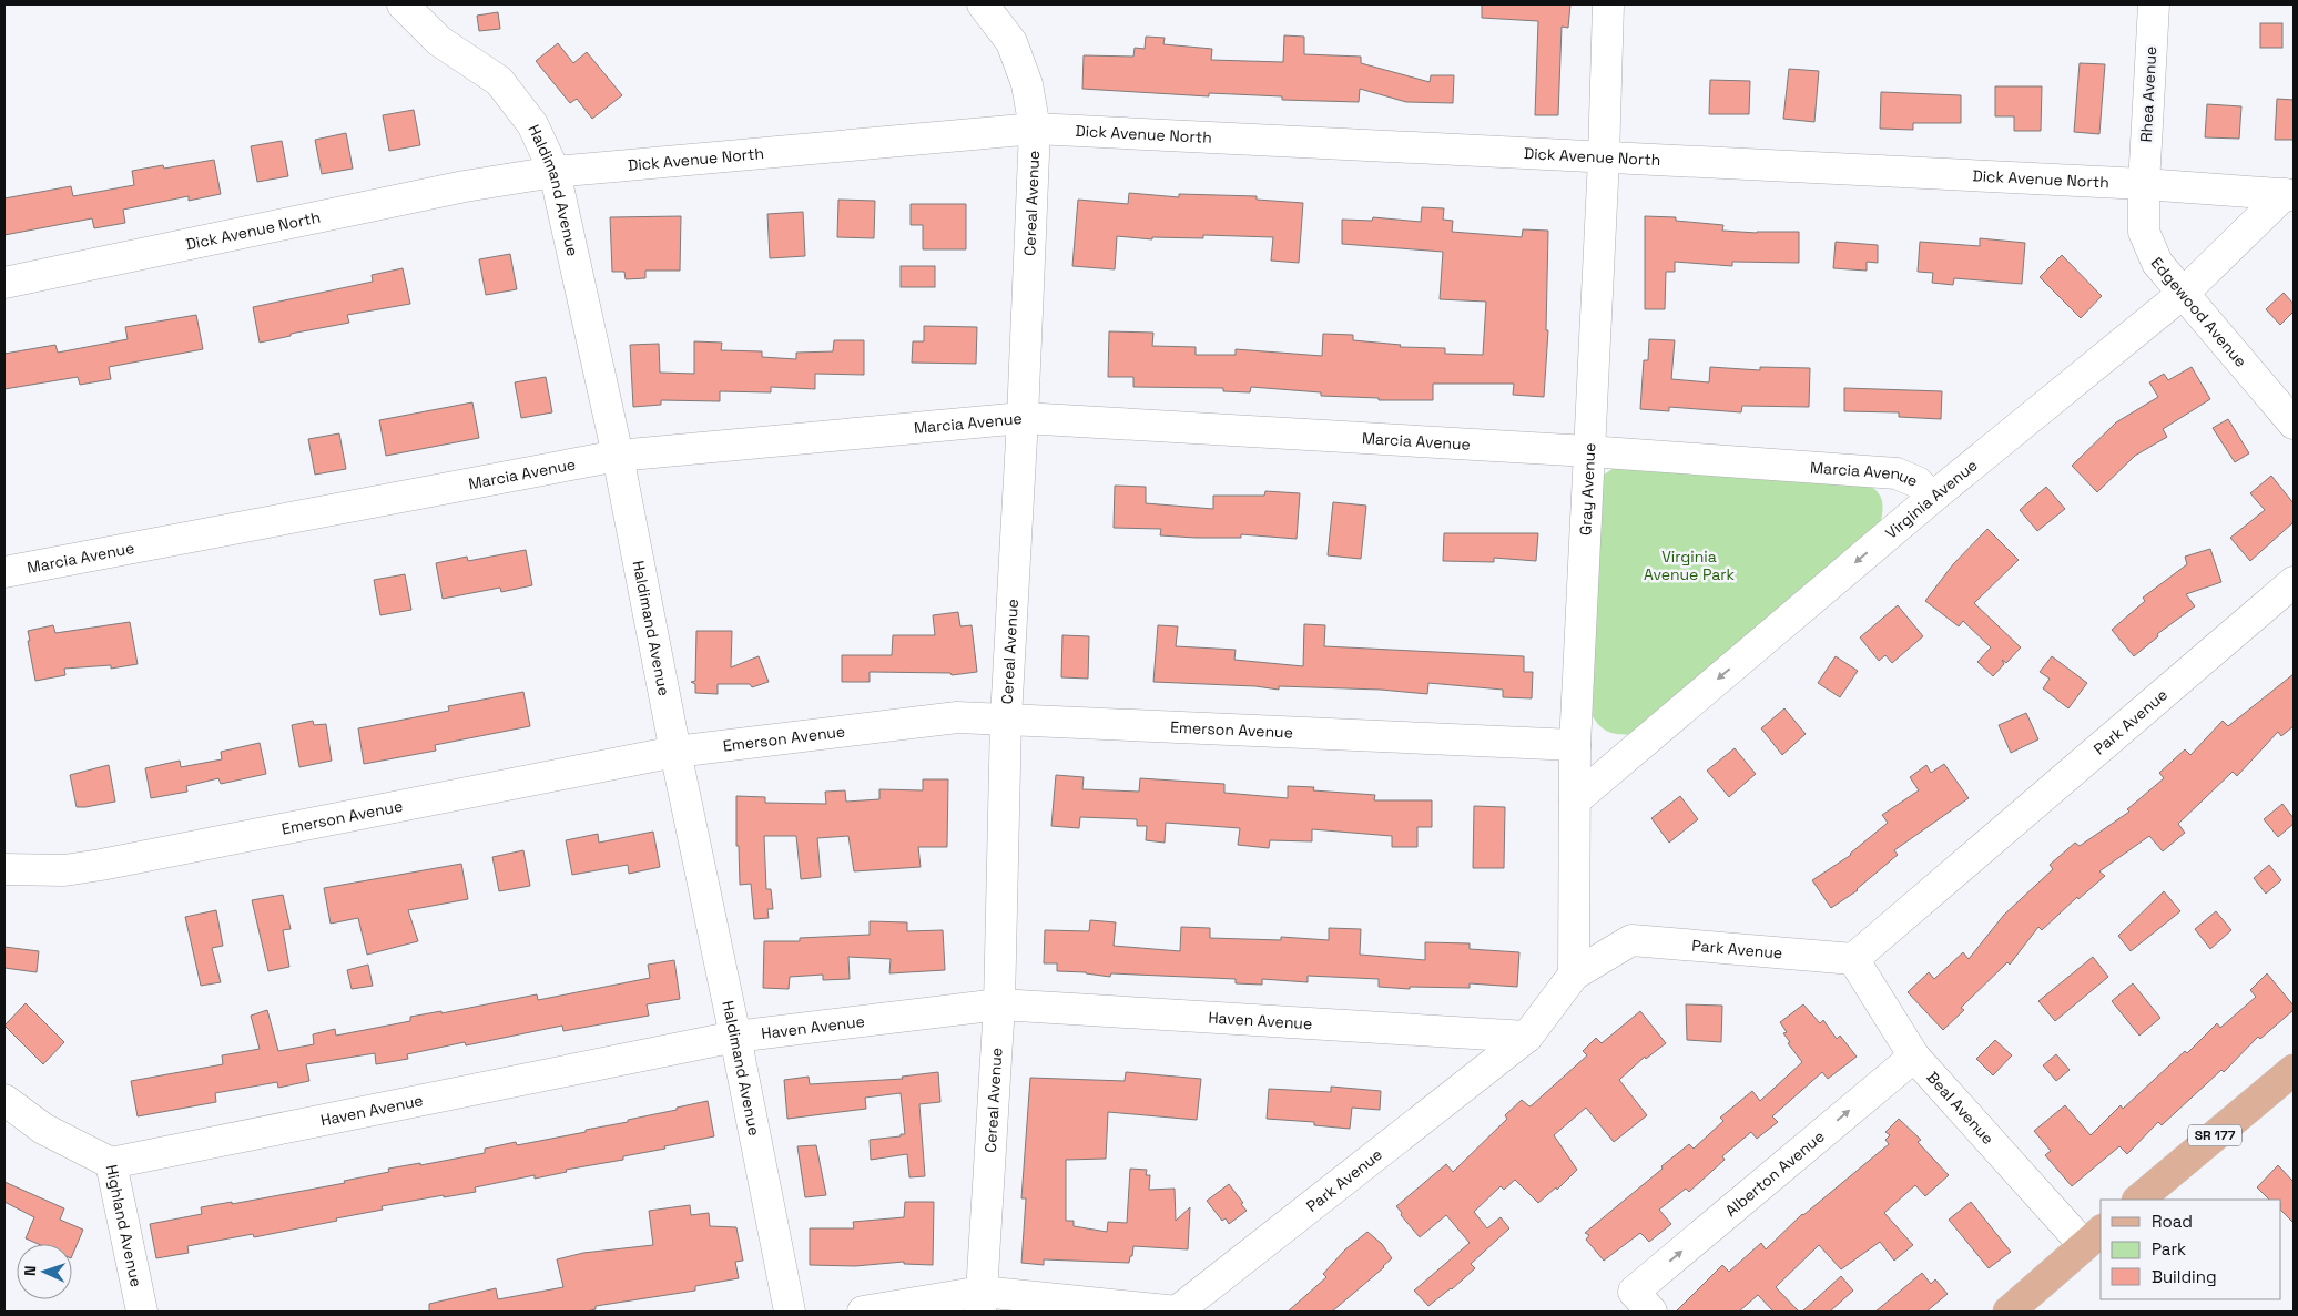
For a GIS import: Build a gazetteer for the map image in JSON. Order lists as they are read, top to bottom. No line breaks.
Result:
{"streets":{"main road":["SR 177"],"street":["Rhea Avenue","Dick Avenue North","Haldimand Avenue","Cereal Avenue","Edgewood Avenue","Marcia Avenue","Gray Avenue","Virginia Avenue","Park Avenue","Emerson Avenue","Haven Avenue","Beal Avenue","Alberton Avenue","Highland Avenue"]},"crossings":[["Rhea Avenue","Dick Avenue North"],["Rhea Avenue","Edgewood Avenue"],["Dick Avenue North","Haldimand Avenue"],["Dick Avenue North","Cereal Avenue"],["Dick Avenue North","Edgewood Avenue"],["Dick Avenue North","Gray Avenue"],["Dick Avenue North","Virginia Avenue"],["Haldimand Avenue","Marcia Avenue"],["Haldimand Avenue","Emerson Avenue"],["Haldimand Avenue","Haven Avenue"],["Cereal Avenue","Marcia Avenue"],["Cereal Avenue","Emerson Avenue"],["Cereal Avenue","Haven Avenue"],["Edgewood Avenue","Virginia Avenue"],["Marcia Avenue","Gray Avenue"],["Marcia Avenue","Virginia Avenue"],["Gray Avenue","Virginia Avenue"],["Gray Avenue","Park Avenue"],["Gray Avenue","Emerson Avenue"],["Park Avenue","Haven Avenue"],["Park Avenue","Beal Avenue"],["Haven Avenue","Highland Avenue"],["Beal Avenue","Alberton Avenue"]],"one_way":["Virginia Avenue","Alberton Avenue"],"parks":["Virginia Avenue Park"],"legend":["Road","Park","Building"],"north":"left"}
